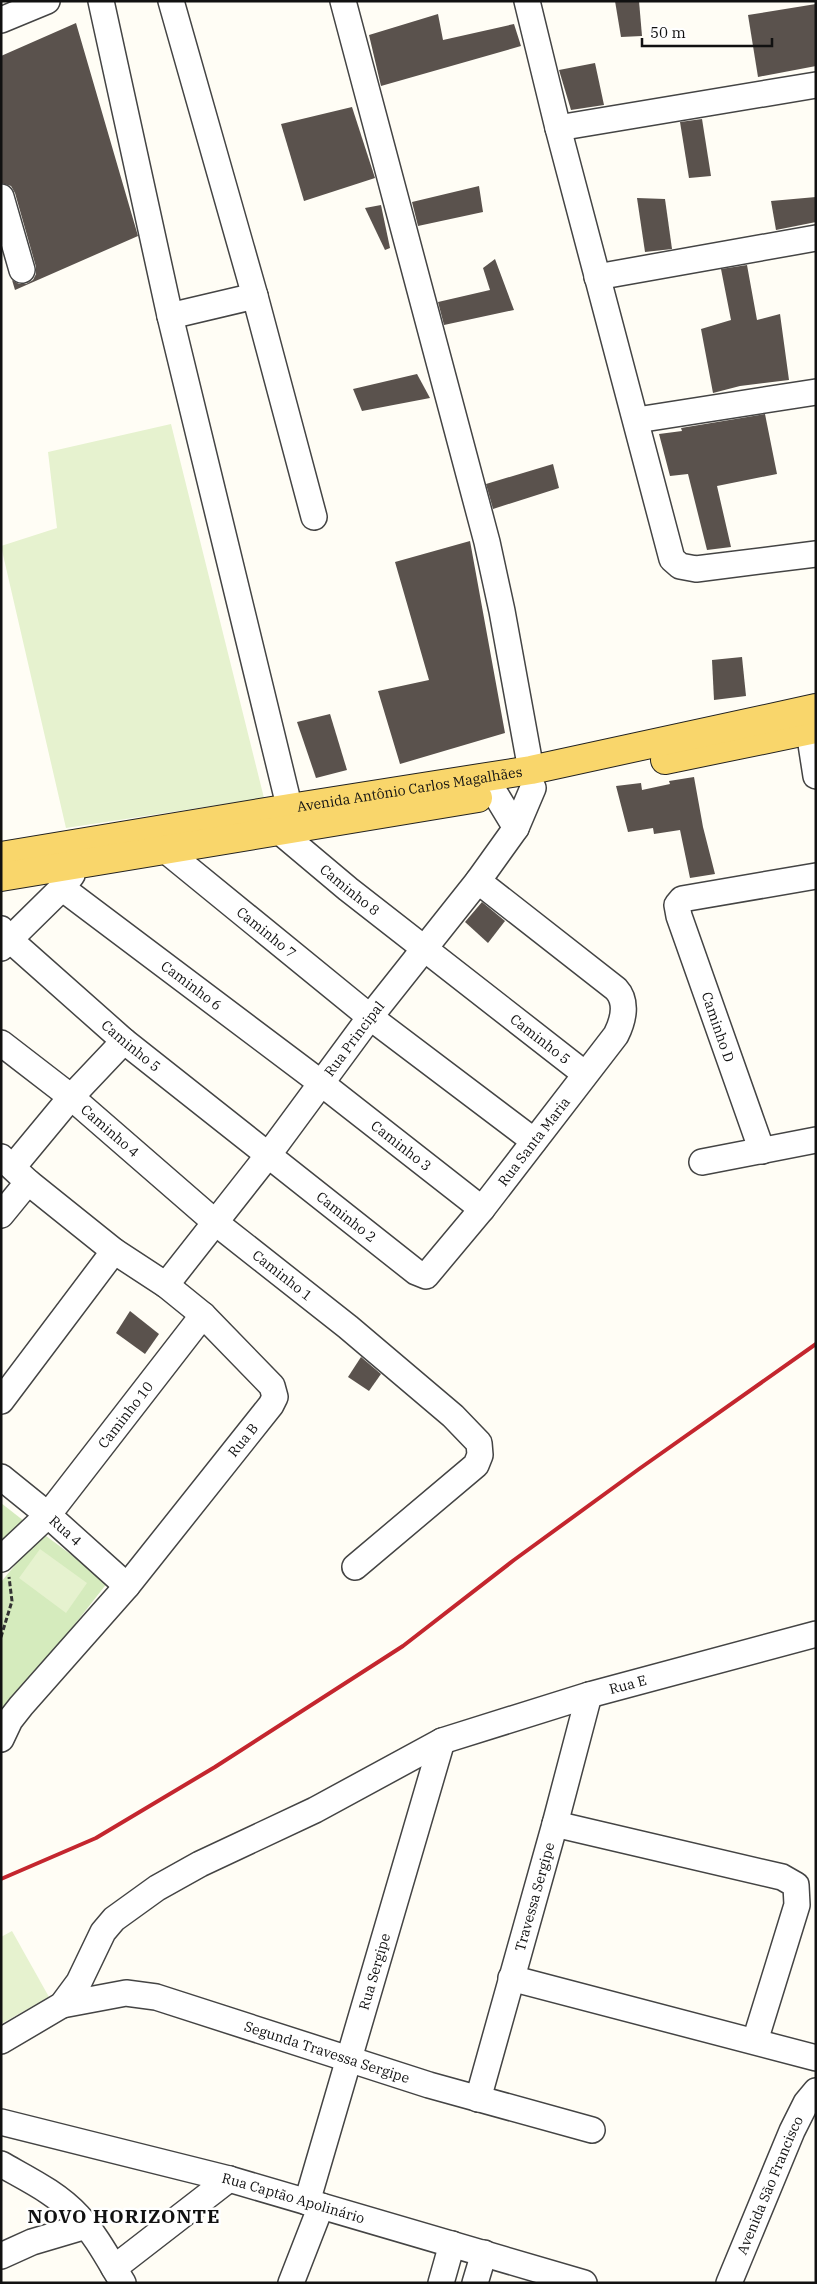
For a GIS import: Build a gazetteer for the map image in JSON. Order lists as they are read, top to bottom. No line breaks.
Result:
{"streets":{"main road":["Avenida Antônio Carlos Magalhães"],"street":["Caminho 8","Caminho 7","Caminho 6","Caminho D","Rua Principal","Caminho 5","Caminho 4","Rua Santa Maria","Caminho 3","Caminho 2","Caminho 1","Caminho 10","Rua B","Rua 4","Rua E","Travessa Sergipe","Rua Sergipe","Segunda Travessa Sergipe","Avenida São Francisco","Rua Captão Apolinário"]},"crossings":[["Avenida Antônio Carlos Magalhães","Caminho 8"],["Avenida Antônio Carlos Magalhães","Caminho 7"],["Avenida Antônio Carlos Magalhães","Rua Principal"],["Caminho 8","Rua Principal"],["Caminho 8","Caminho 5"],["Caminho 7","Rua Principal"],["Caminho 6","Rua Principal"],["Caminho 6","Caminho 3"],["Rua Principal","Caminho 5"],["Rua Principal","Caminho 4"],["Rua Principal","Rua Santa Maria"],["Rua Principal","Caminho 3"],["Rua Principal","Caminho 2"],["Rua Principal","Caminho 1"],["Rua Principal","Rua B"],["Caminho 5","Rua Santa Maria"],["Caminho 5","Caminho 2"],["Caminho 4","Caminho 1"],["Rua Santa Maria","Caminho 3"],["Rua Santa Maria","Caminho 2"],["Caminho 10","Rua B"],["Caminho 10","Rua 4"],["Rua B","Rua 4"],["Rua E","Travessa Sergipe"],["Rua E","Rua Sergipe"],["Rua E","Segunda Travessa Sergipe"],["Travessa Sergipe","Segunda Travessa Sergipe"],["Rua Sergipe","Segunda Travessa Sergipe"],["Rua Sergipe","Rua Captão Apolinário"]],"districts":["NOVO HORIZONTE"],"scale_bar":"50 m"}
